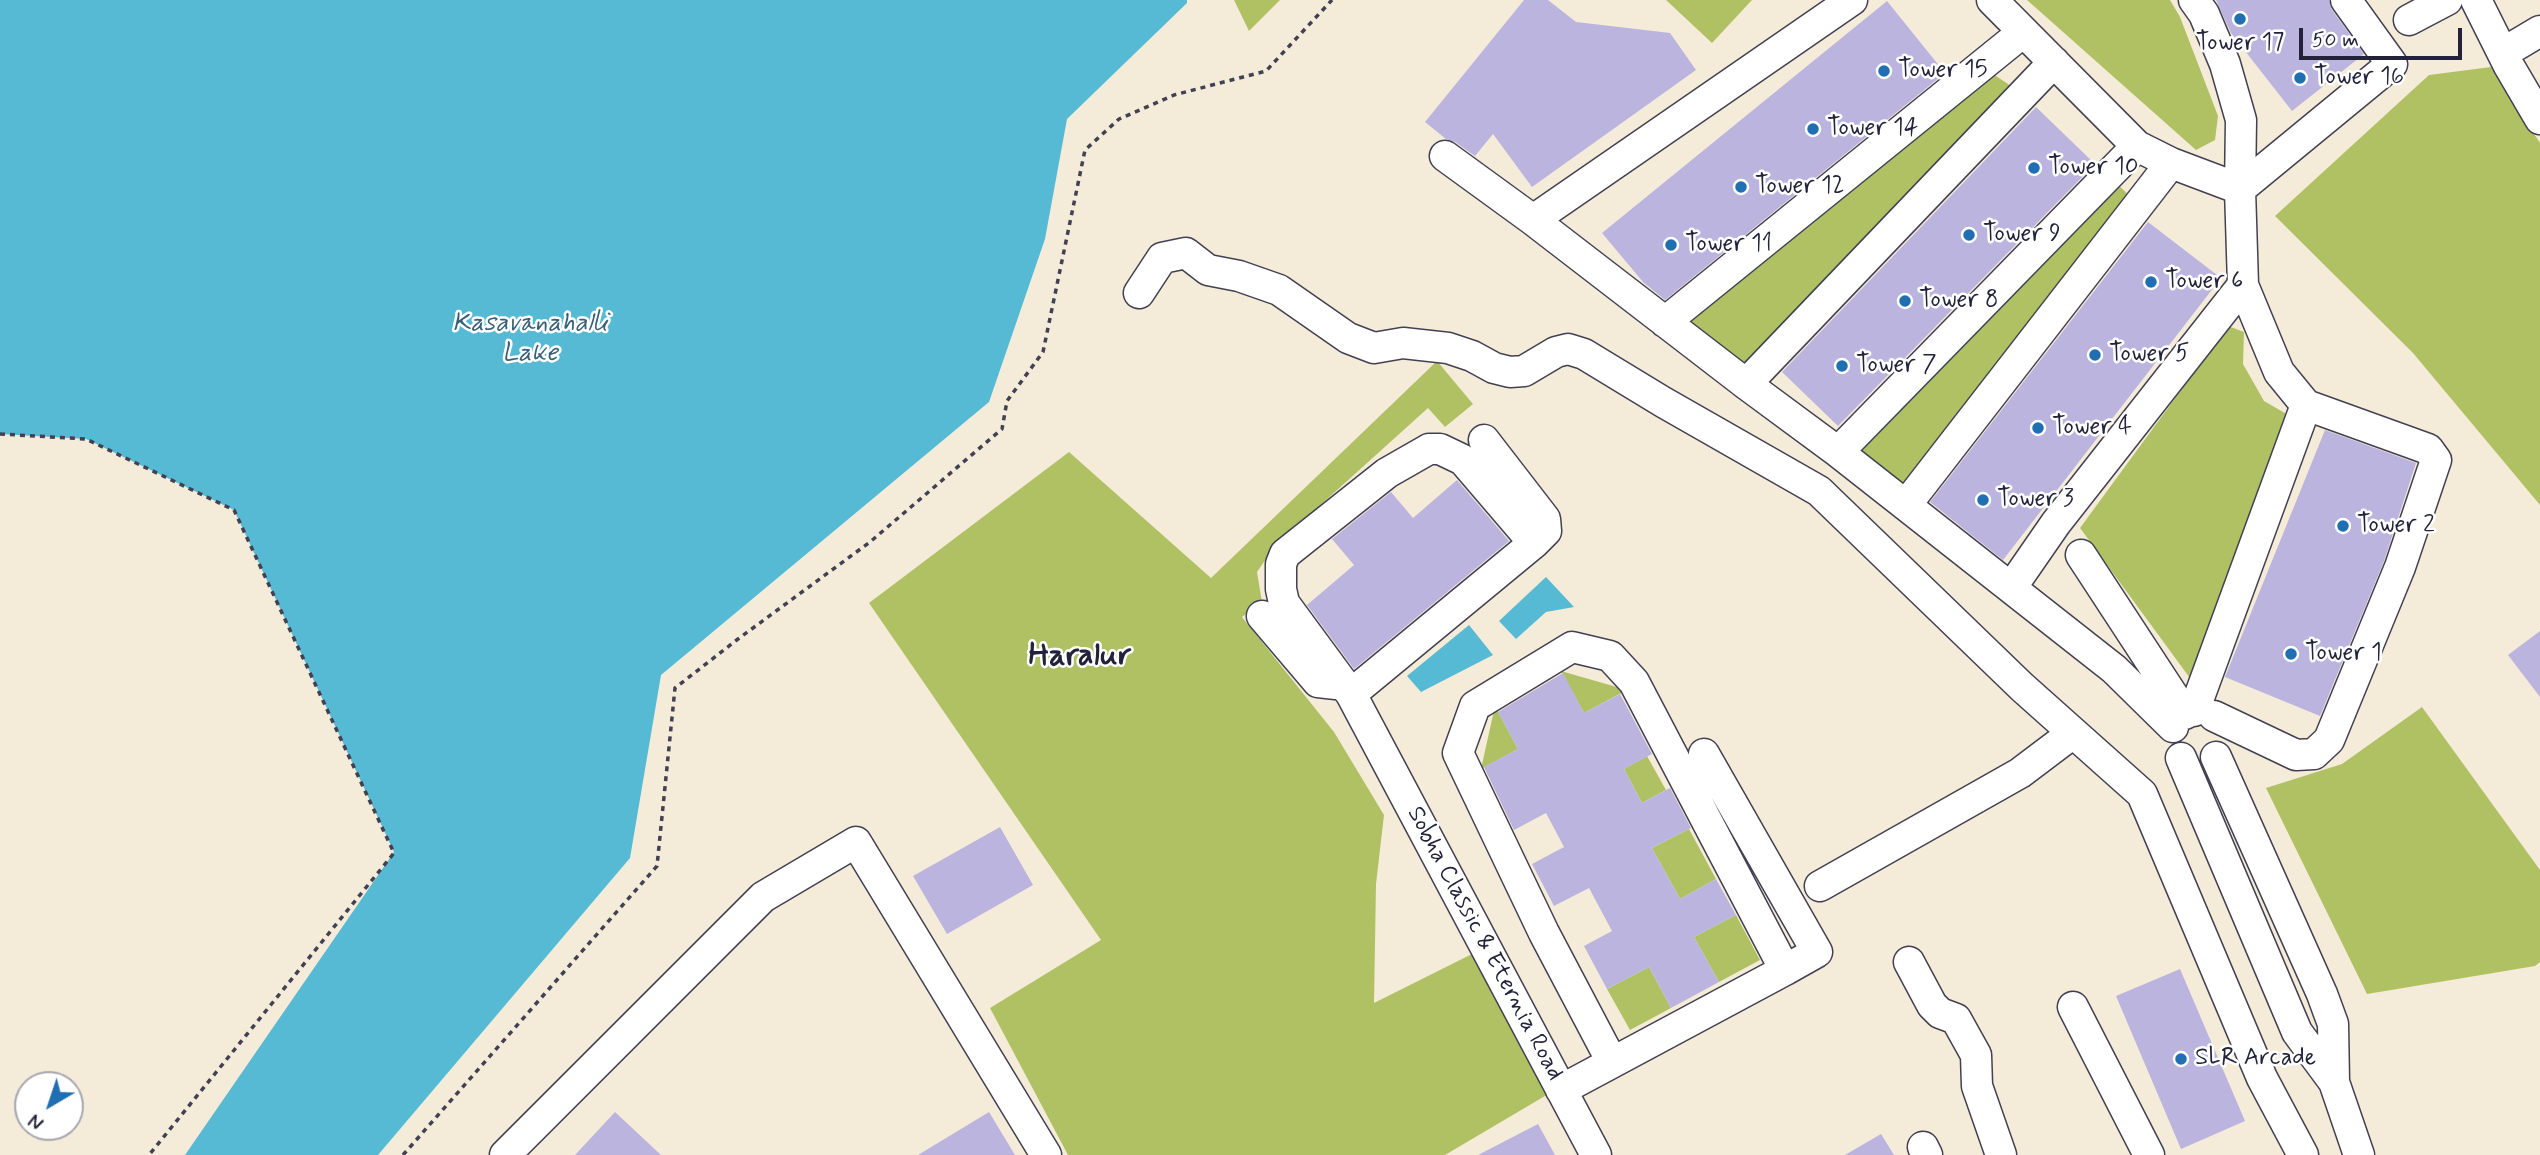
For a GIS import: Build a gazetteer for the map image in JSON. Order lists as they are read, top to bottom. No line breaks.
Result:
{"streets":{"street":["Sobha Classic & Eternia Road"]},"districts":["Haralur"],"water":["Kasavanahalli Lake"],"places":["Tower 17","Tower 15","Tower 16","Tower 14","Tower 10","Tower 12","Tower 9","Tower 11","Tower 6","Tower 8","Tower 5","Tower 7","Tower 4","Tower 3","Tower 2","Tower 1","SLR Arcade"],"scale_bar":"50 m","north":"bottom left"}
